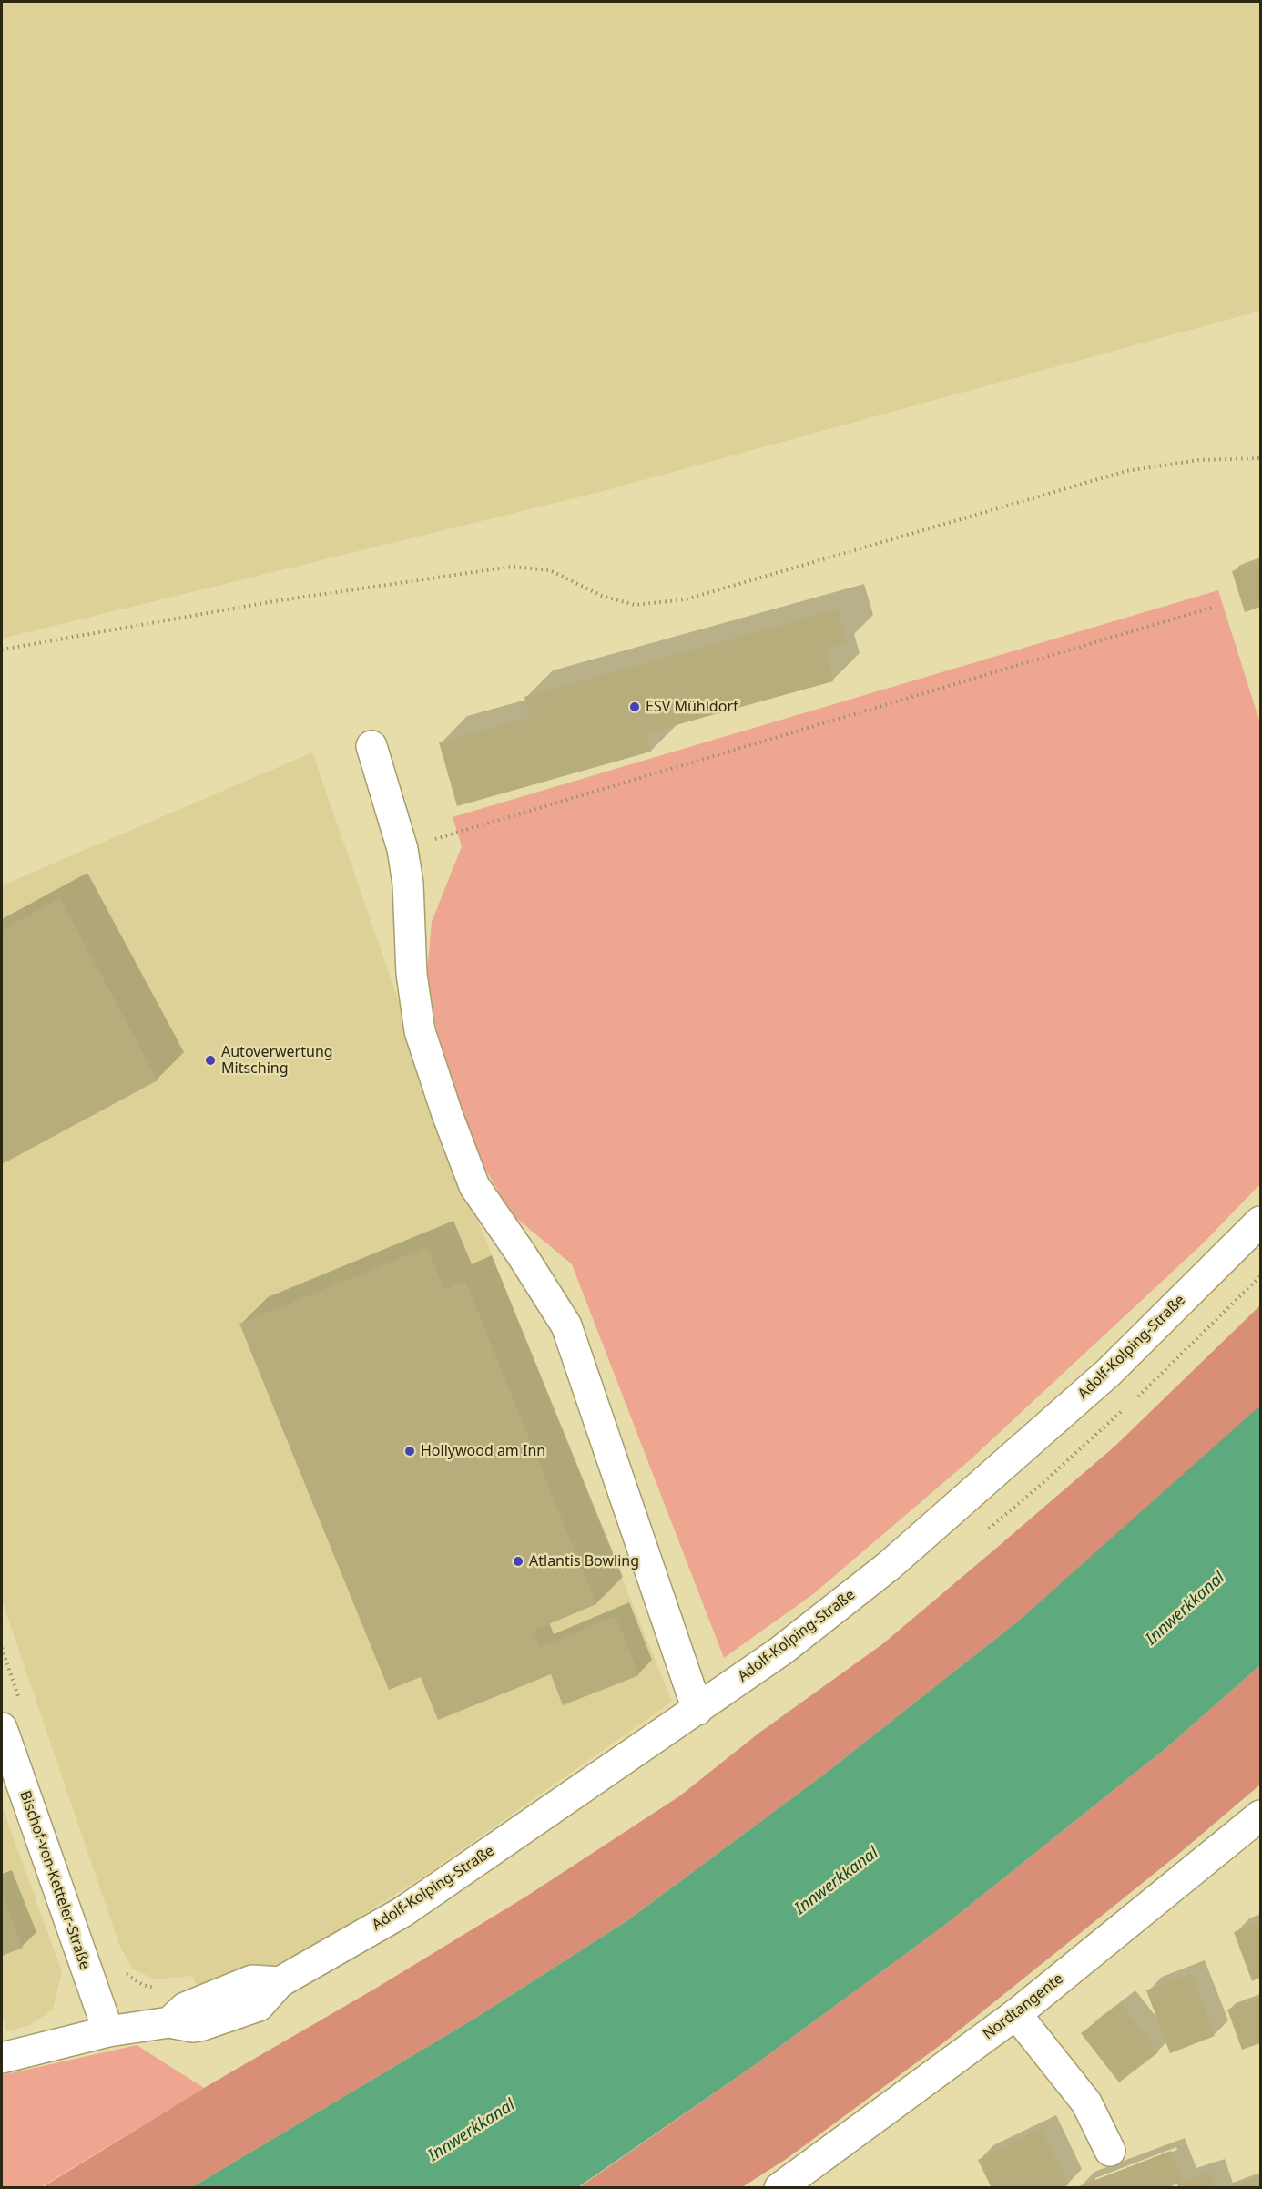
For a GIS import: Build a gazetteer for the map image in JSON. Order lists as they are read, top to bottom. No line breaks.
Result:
{"streets":{"street":["Adolf-Kolping-Straße","Bischof-von-Ketteler-Straße","Nordtangente"]},"crossings":[["Adolf-Kolping-Straße","Bischof-von-Ketteler-Straße"]],"water":["Innwerkkanal"],"places":["ESV Mühldorf","Autoverwertung Mitsching","Hollywood am Inn","Atlantis Bowling"]}
